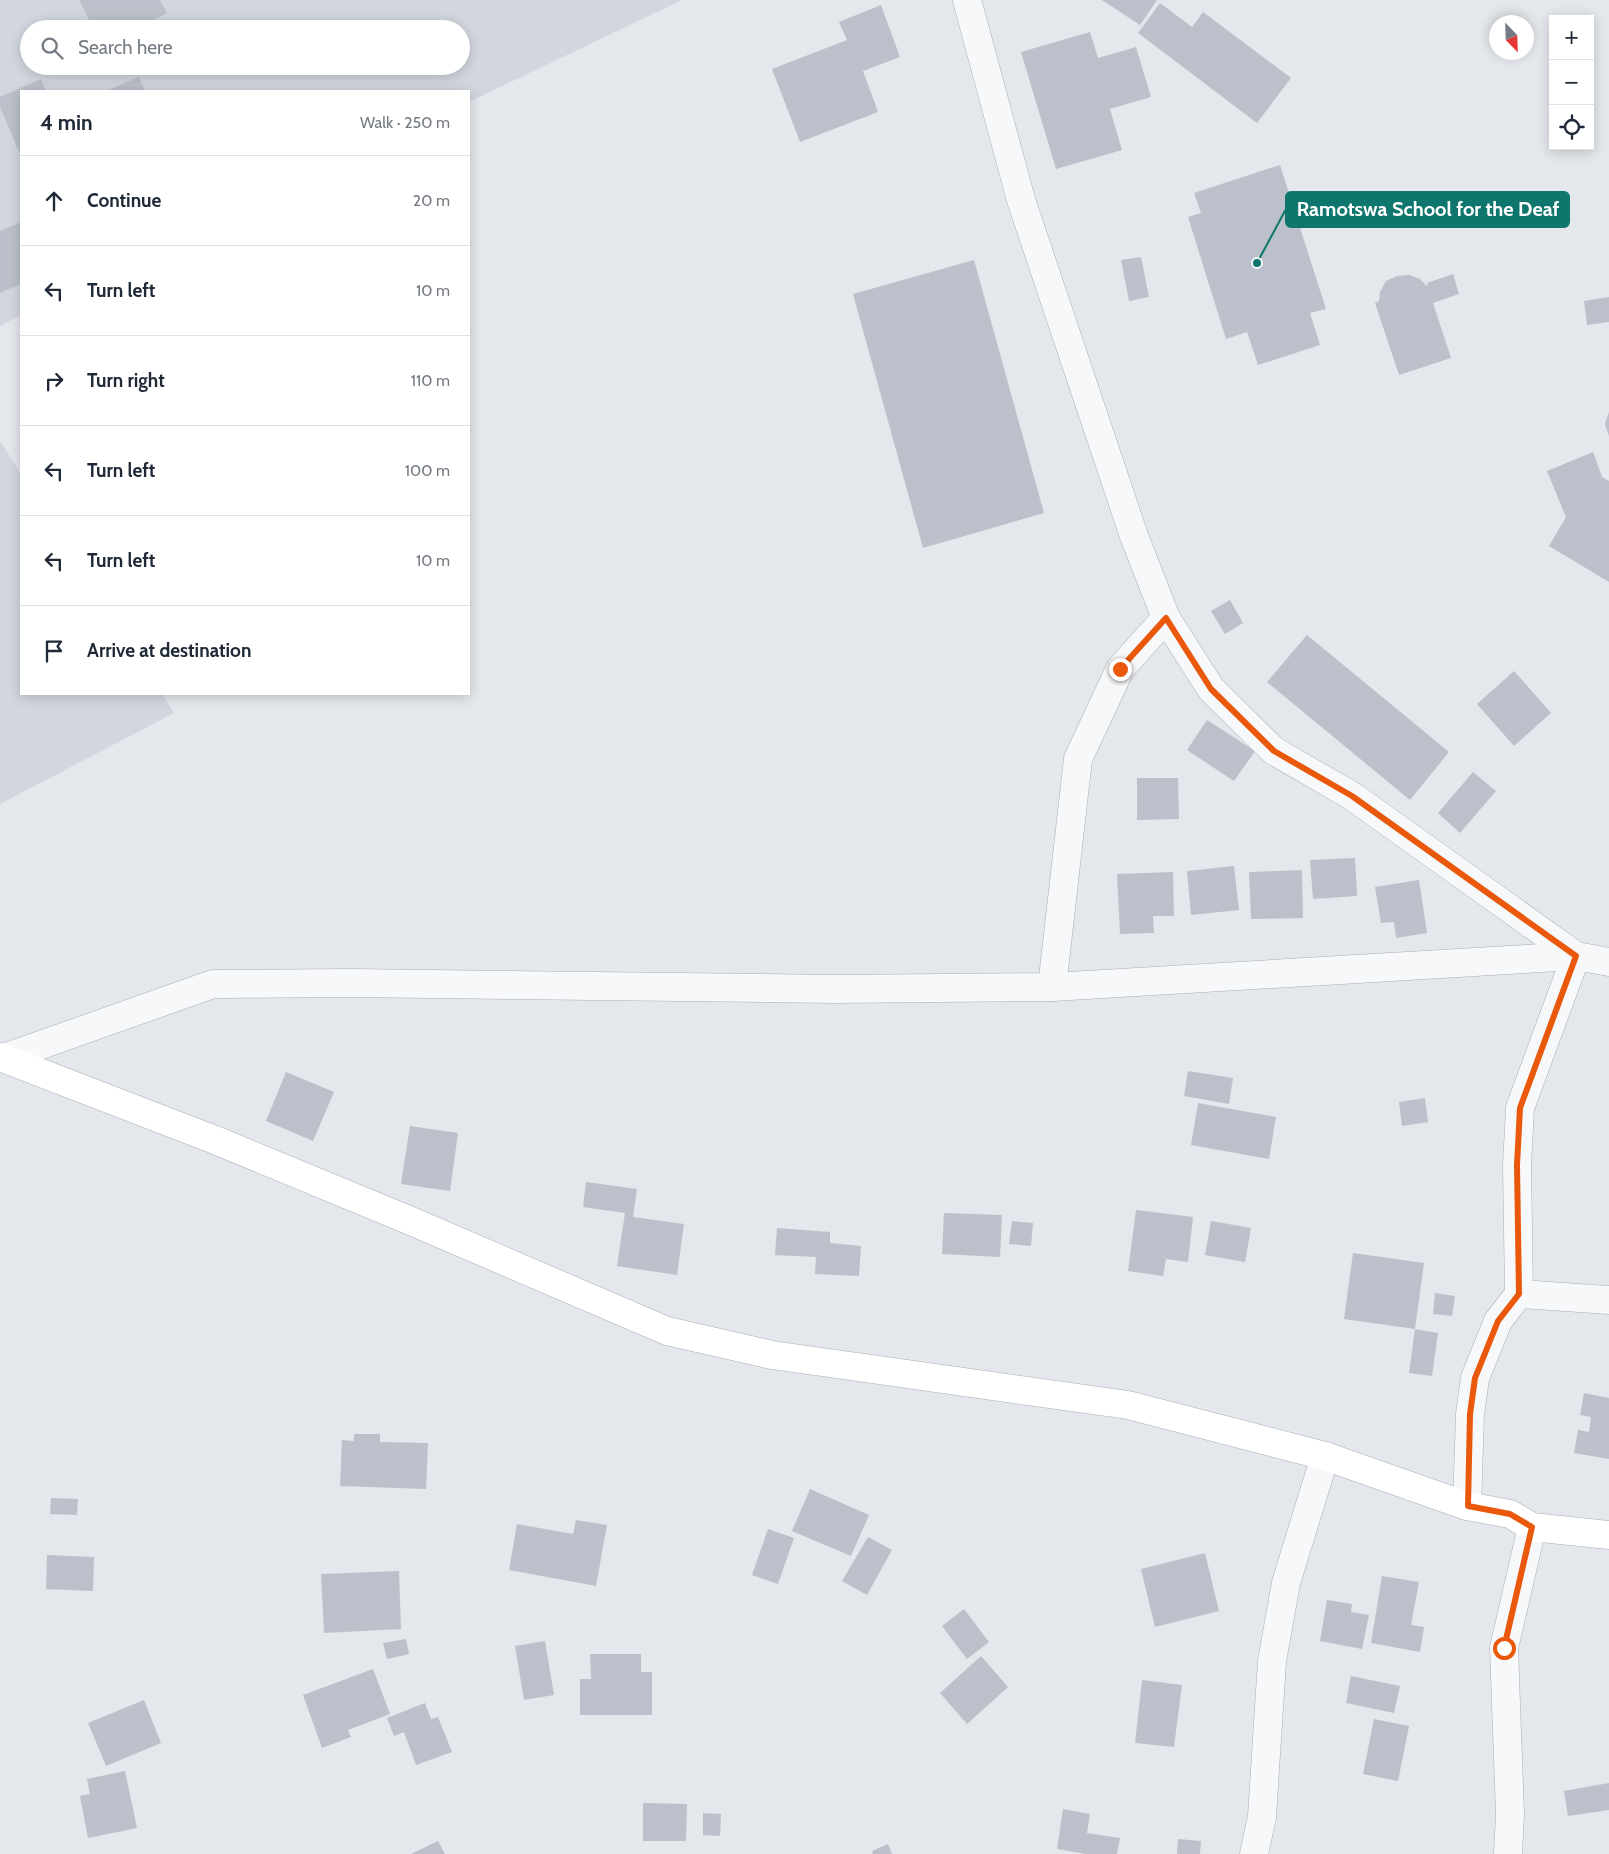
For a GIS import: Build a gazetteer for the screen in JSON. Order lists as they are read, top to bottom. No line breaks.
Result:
{"places":["Ramotswa School for the Deaf"],"north":"bottom right","page":{"map_buttons":["+","−"],"search":"Search here","heading":["4 min","Walk · 250 m"],"list":[["Continue","20 m"],["Turn left","10 m"],["Turn right","110 m"],["Turn left","100 m"],["Turn left","10 m"],"Arrive at destination"]}}
